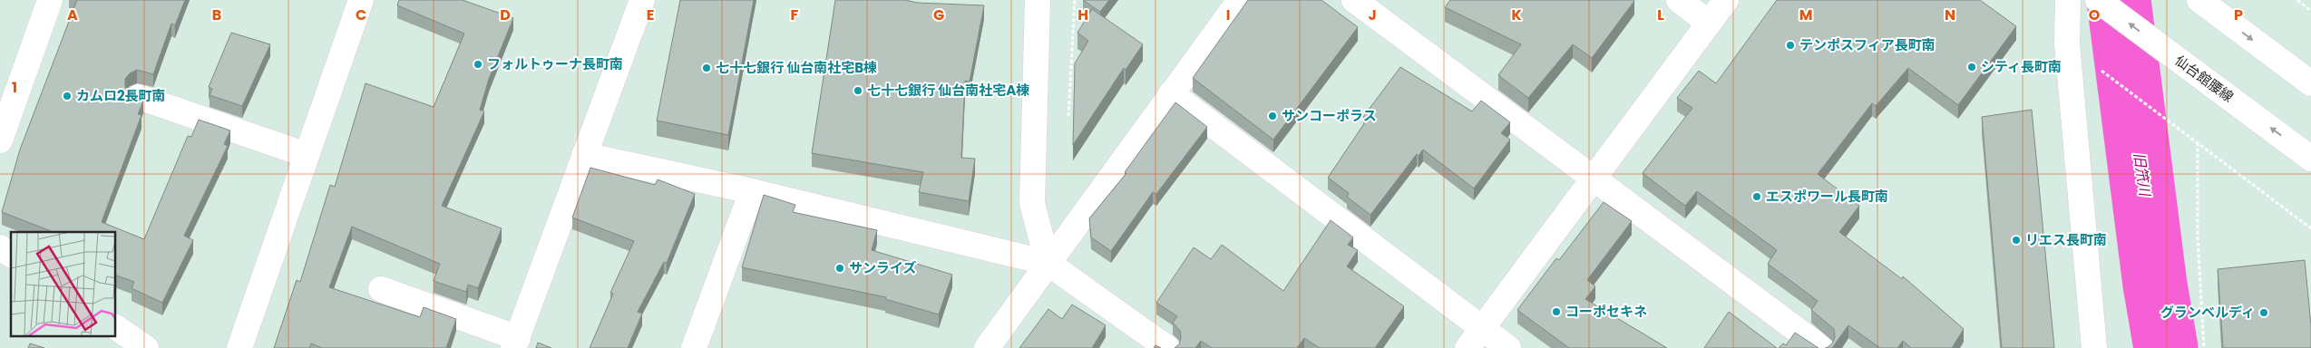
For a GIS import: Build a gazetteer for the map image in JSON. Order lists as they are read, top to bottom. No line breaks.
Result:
{"streets":{"street":["仙台館腰線"]},"water":["旧笊川"],"places":["テンポスフィア長町南","フォルトゥーナ長町南","シティ長町南","七十七銀行 仙台南社宅B棟","七十七銀行 仙台南社宅A棟","カムロ2長町南","サンコーポラス","エスポワール長町南","リエス長町南","サンライズ","コーポセキネ","グランベルディ"],"grid":{"columns":["A","B","C","D","E","F","G","H","I","J","K","L","M","N","O","P"],"rows":["1"]}}
